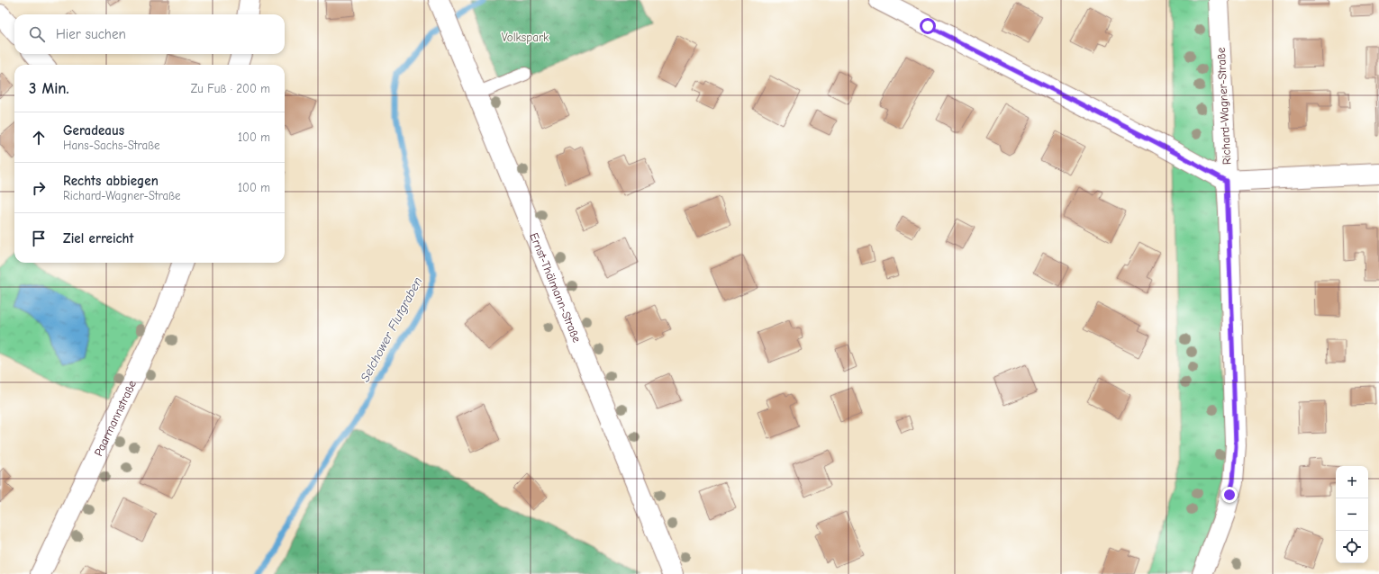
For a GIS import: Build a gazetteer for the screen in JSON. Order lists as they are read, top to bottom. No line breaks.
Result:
{"streets":{"street":["Richard-Wagner-Straße","Ernst-Thälmann-Straße","Paarmannstraße"]},"water":["Selchower Flutgraben"],"parks":["Volkspark"],"page":{"search":"Hier suchen","heading":["3 Min.","Zu Fuß · 200 m"],"list":[["Geradeaus","Hans-Sachs-Straße","100 m"],["Rechts abbiegen","Richard-Wagner-Straße","100 m"],"Ziel erreicht"],"map_buttons":["+","−"]}}
